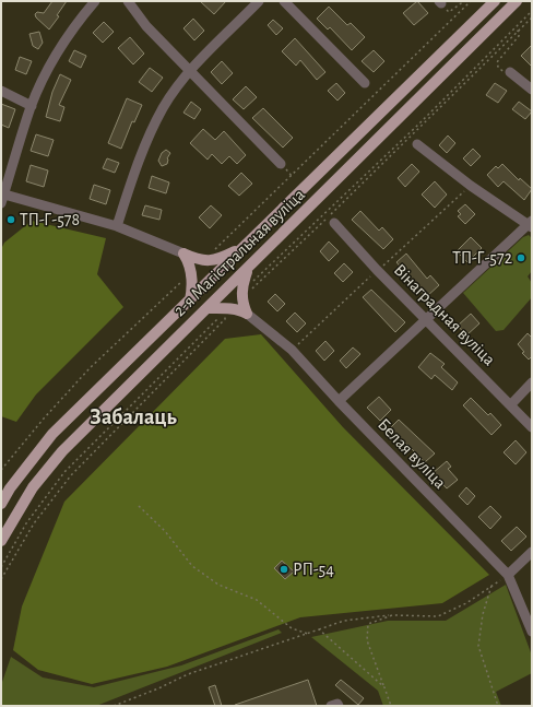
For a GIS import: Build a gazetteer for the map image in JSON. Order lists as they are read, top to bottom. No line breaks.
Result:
{"streets":{"main road":["2-я Магістральная вуліца"],"street":["Вінаградная вуліца","Белая вуліца"]},"districts":["Забалаць"],"places":["ТП-Г-578","ТП-Г-572","РП-54"]}
